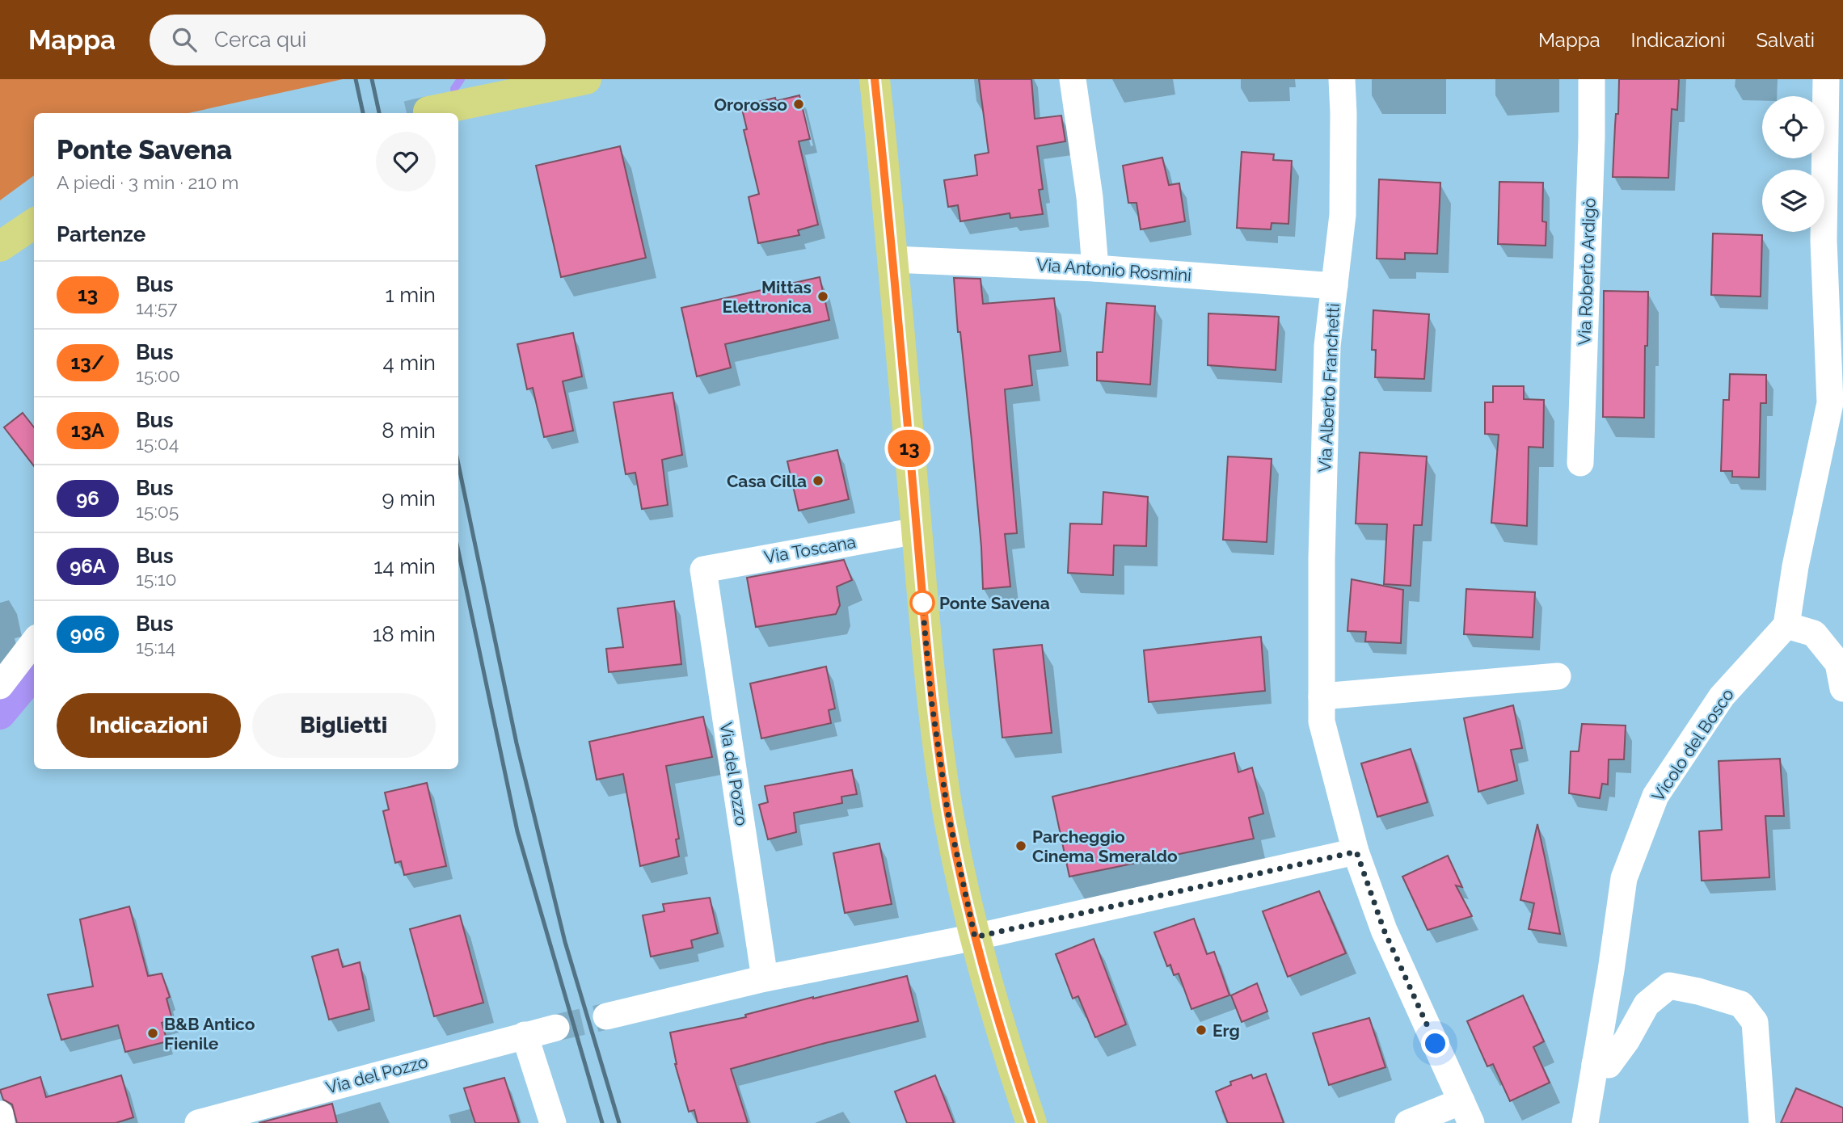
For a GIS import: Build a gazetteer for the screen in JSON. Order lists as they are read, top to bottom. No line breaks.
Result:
{"streets":{"street":["Via Antonio Rosmini","Via Roberto Ardigò","Via Alberto Franchetti","Via Toscana","Vicolo del Bosco","Via del Pozzo"]},"crossings":[["Via Antonio Rosmini","Via Alberto Franchetti"],["Via Toscana","Via del Pozzo"]],"places":["Ororosso","Mittas Elettronica","Casa Cilla","Ponte Savena","Parcheggio Cinema Smeraldo","Erg","B&B Antico Fienile"],"lines":["bus line 13"],"page":{"header":"Mappa","search":"Cerca qui","nav":["Mappa","Indicazioni","Salvati"],"on_map":"13","heading":[["Ponte Savena","A piedi · 3 min · 210 m"],"Partenze"],"list":[{"mark":"13","name":"Bus","note":"14:57","value":"1 min"},{"mark":"13/","name":"Bus","note":"15:00","value":"4 min"},{"mark":"13A","name":"Bus","note":"15:04","value":"8 min"},{"mark":"96","name":"Bus","note":"15:05","value":"9 min"},{"mark":"96A","name":"Bus","note":"15:10","value":"14 min"},{"mark":"906","name":"Bus","note":"15:14","value":"18 min"}],"buttons":["Indicazioni","Biglietti"]}}
